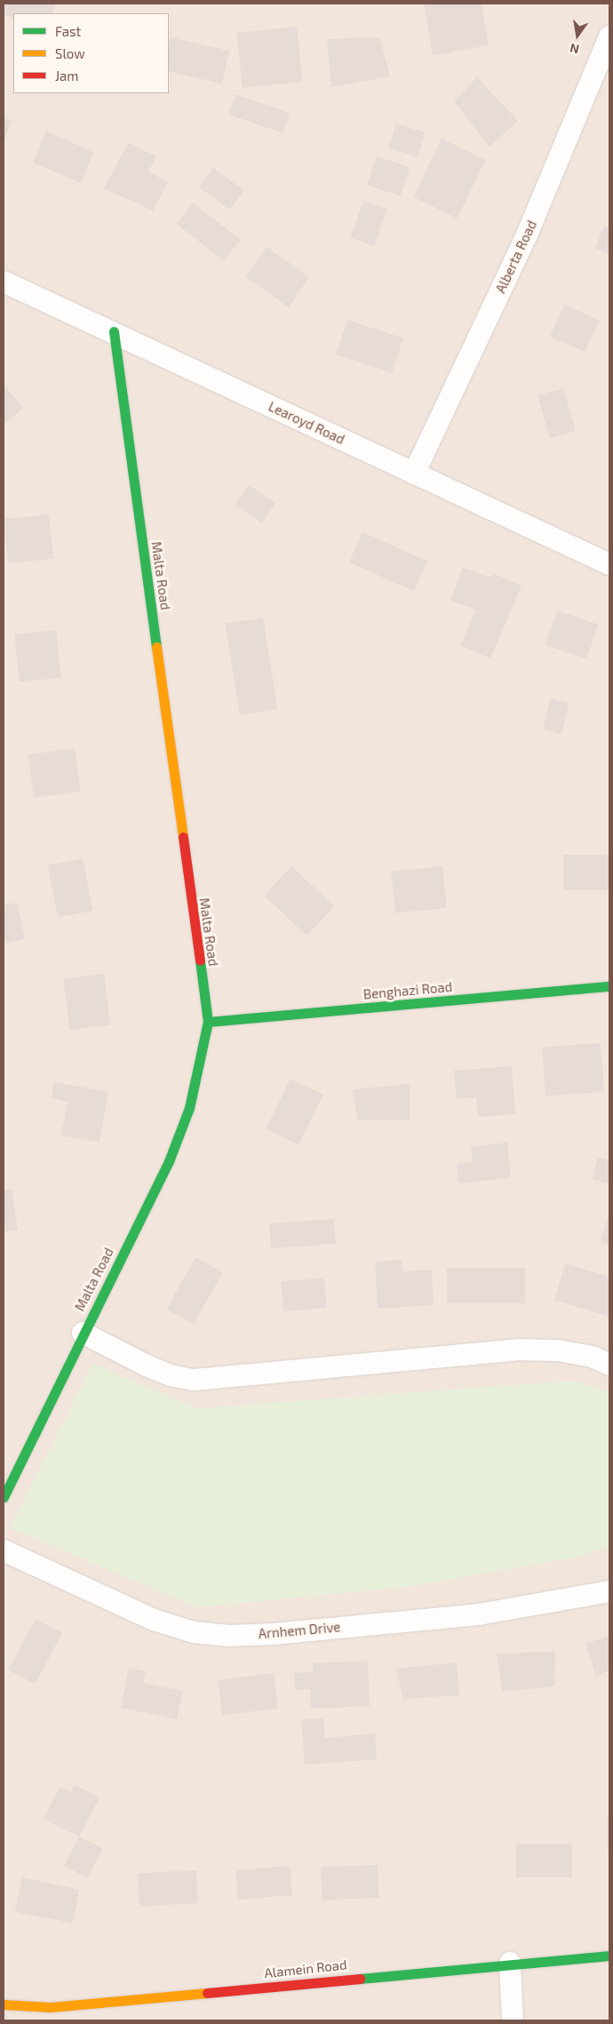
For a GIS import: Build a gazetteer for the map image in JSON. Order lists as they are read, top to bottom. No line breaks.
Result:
{"streets":{"street":["Alberta Road","Learoyd Road","Malta Road","Benghazi Road","Arnhem Drive","Alamein Road"]},"crossings":[["Alberta Road","Learoyd Road"],["Learoyd Road","Malta Road"],["Malta Road","Benghazi Road"]],"legend":["Fast","Slow","Jam"],"north":"bottom"}
